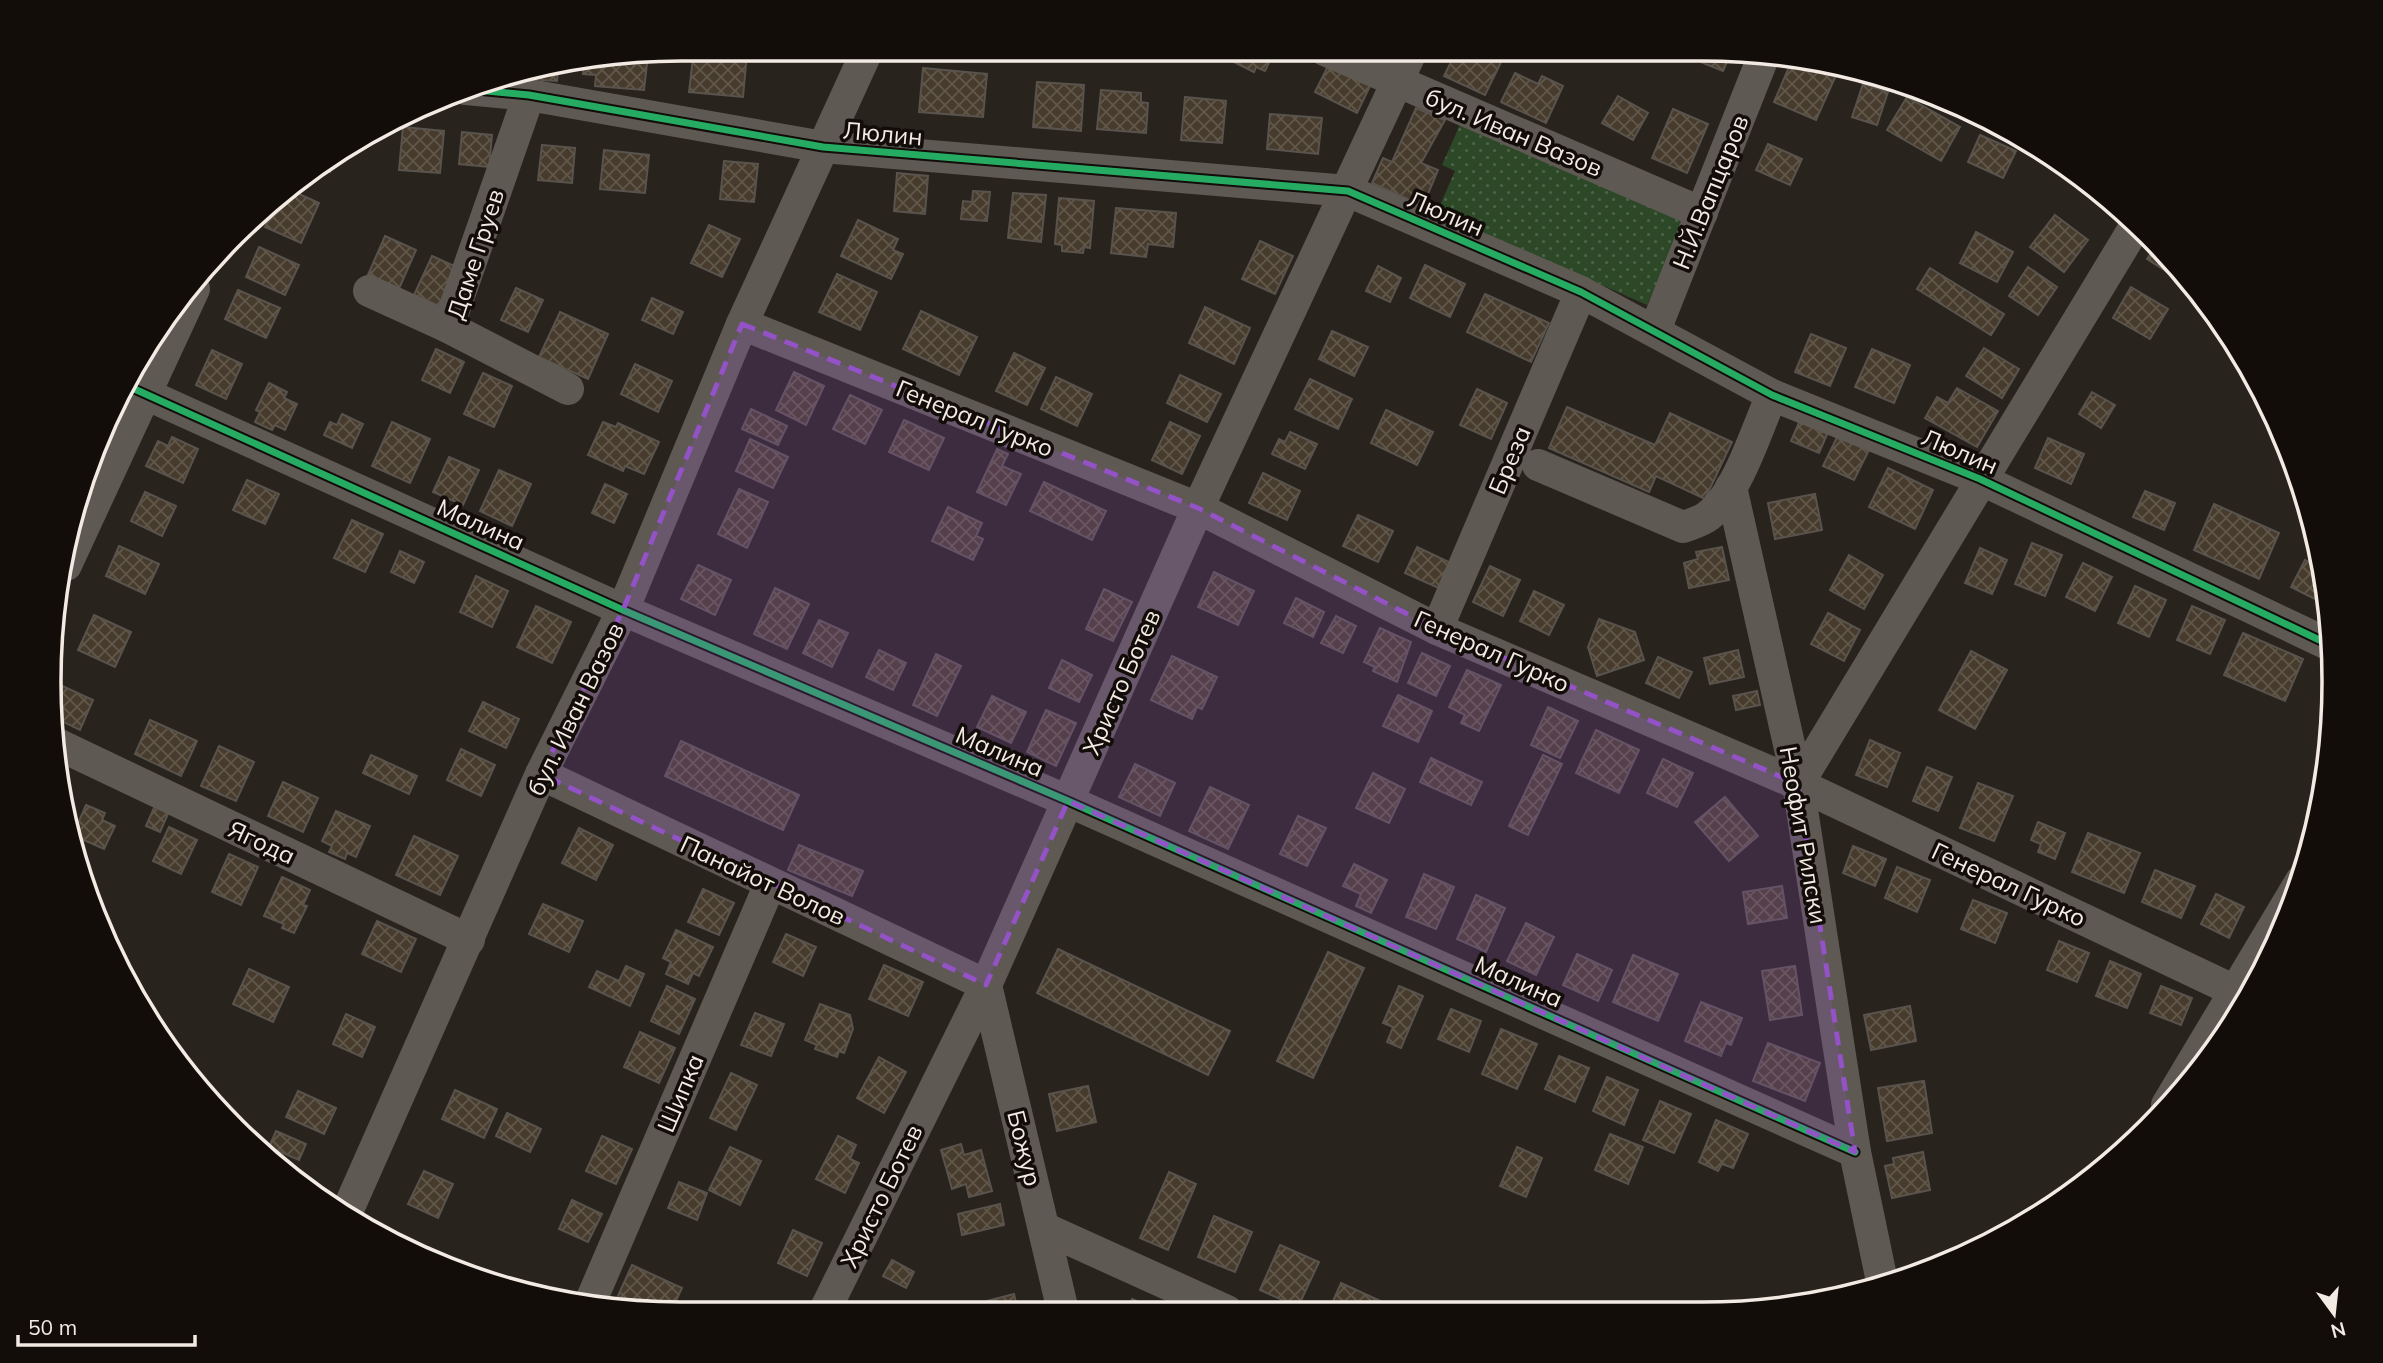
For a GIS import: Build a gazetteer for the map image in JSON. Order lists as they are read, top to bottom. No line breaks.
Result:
{"streets":{"street":["бул. Иван Вазов","Люлин","Н.Й.Вапцаров","Даме Груев","Генерал Гурко","Бреза","Малина","Христо Ботев","Неофит Рилски","Ягода","Панайот Волов","Шипка","Божур"]},"crossings":[["бул. Иван Вазов","Люлин"],["бул. Иван Вазов","Н.Й.Вапцаров"],["бул. Иван Вазов","Генерал Гурко"],["бул. Иван Вазов","Малина"],["бул. Иван Вазов","Христо Ботев"],["бул. Иван Вазов","Ягода"],["бул. Иван Вазов","Панайот Волов"],["Люлин","Н.Й.Вапцаров"],["Люлин","Даме Груев"],["Люлин","Бреза"],["Люлин","Христо Ботев"],["Генерал Гурко","Бреза"],["Генерал Гурко","Христо Ботев"],["Генерал Гурко","Неофит Рилски"],["Малина","Христо Ботев"],["Малина","Неофит Рилски"],["Христо Ботев","Панайот Волов"],["Христо Ботев","Божур"],["Панайот Волов","Шипка"],["Панайот Волов","Божур"]],"scale_bar":"50 m","north":"bottom"}
